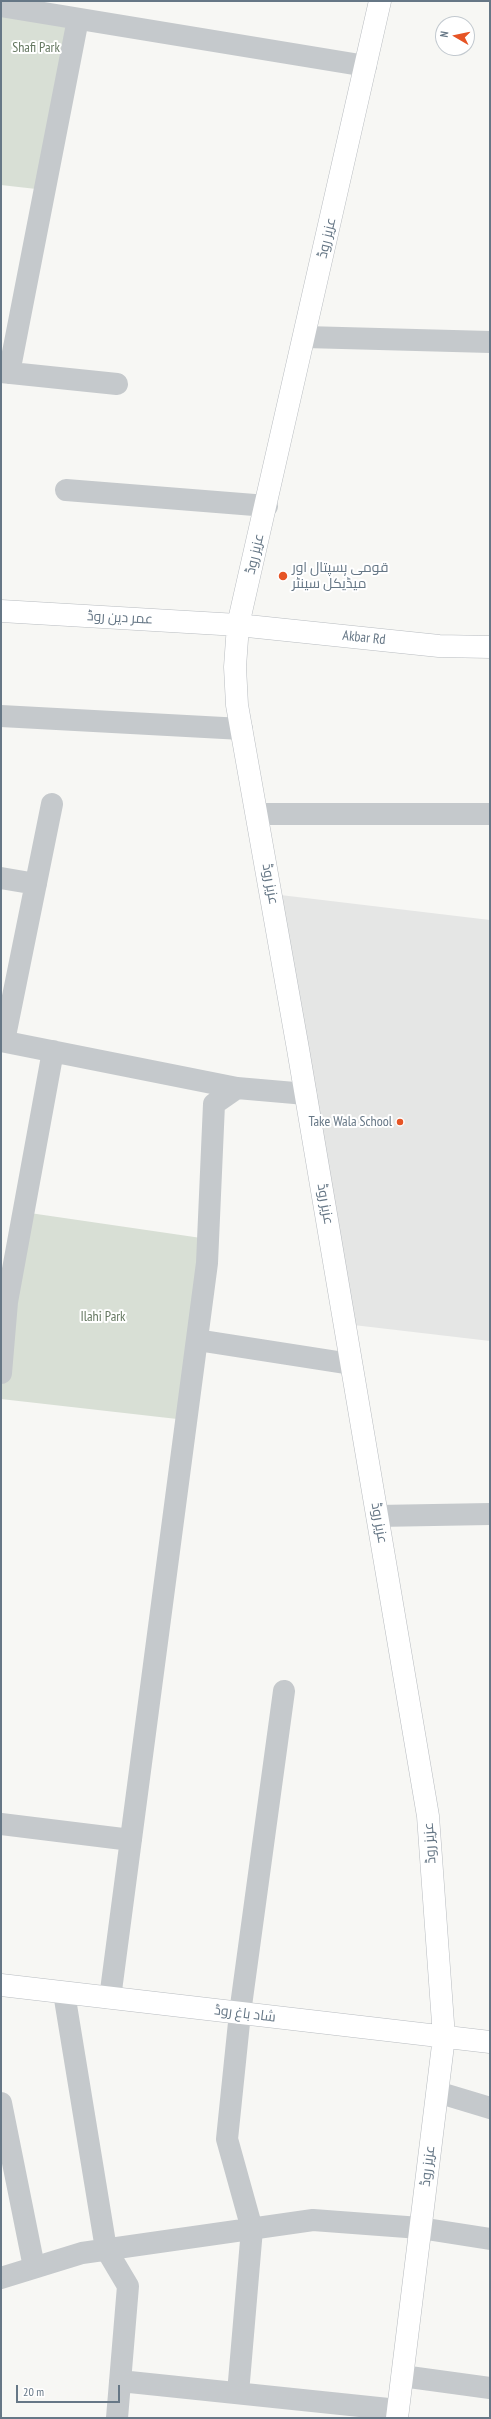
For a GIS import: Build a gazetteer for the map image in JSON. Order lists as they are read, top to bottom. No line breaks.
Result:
{"streets":{"main road":["عزیز روڈ","عمر دین روڈ","Akbar Rd","شاد باغ روڈ"]},"crossings":[["عزیز روڈ","عمر دین روڈ"],["عزیز روڈ","Akbar Rd"],["عزیز روڈ","شاد باغ روڈ"],["عمر دین روڈ","Akbar Rd"]],"parks":["Shafi Park","Ilahi Park"],"places":["قومی ہسپتال اور میڈیکل سینٹر","Take Wala School"],"scale_bar":"20 m","north":"left"}
